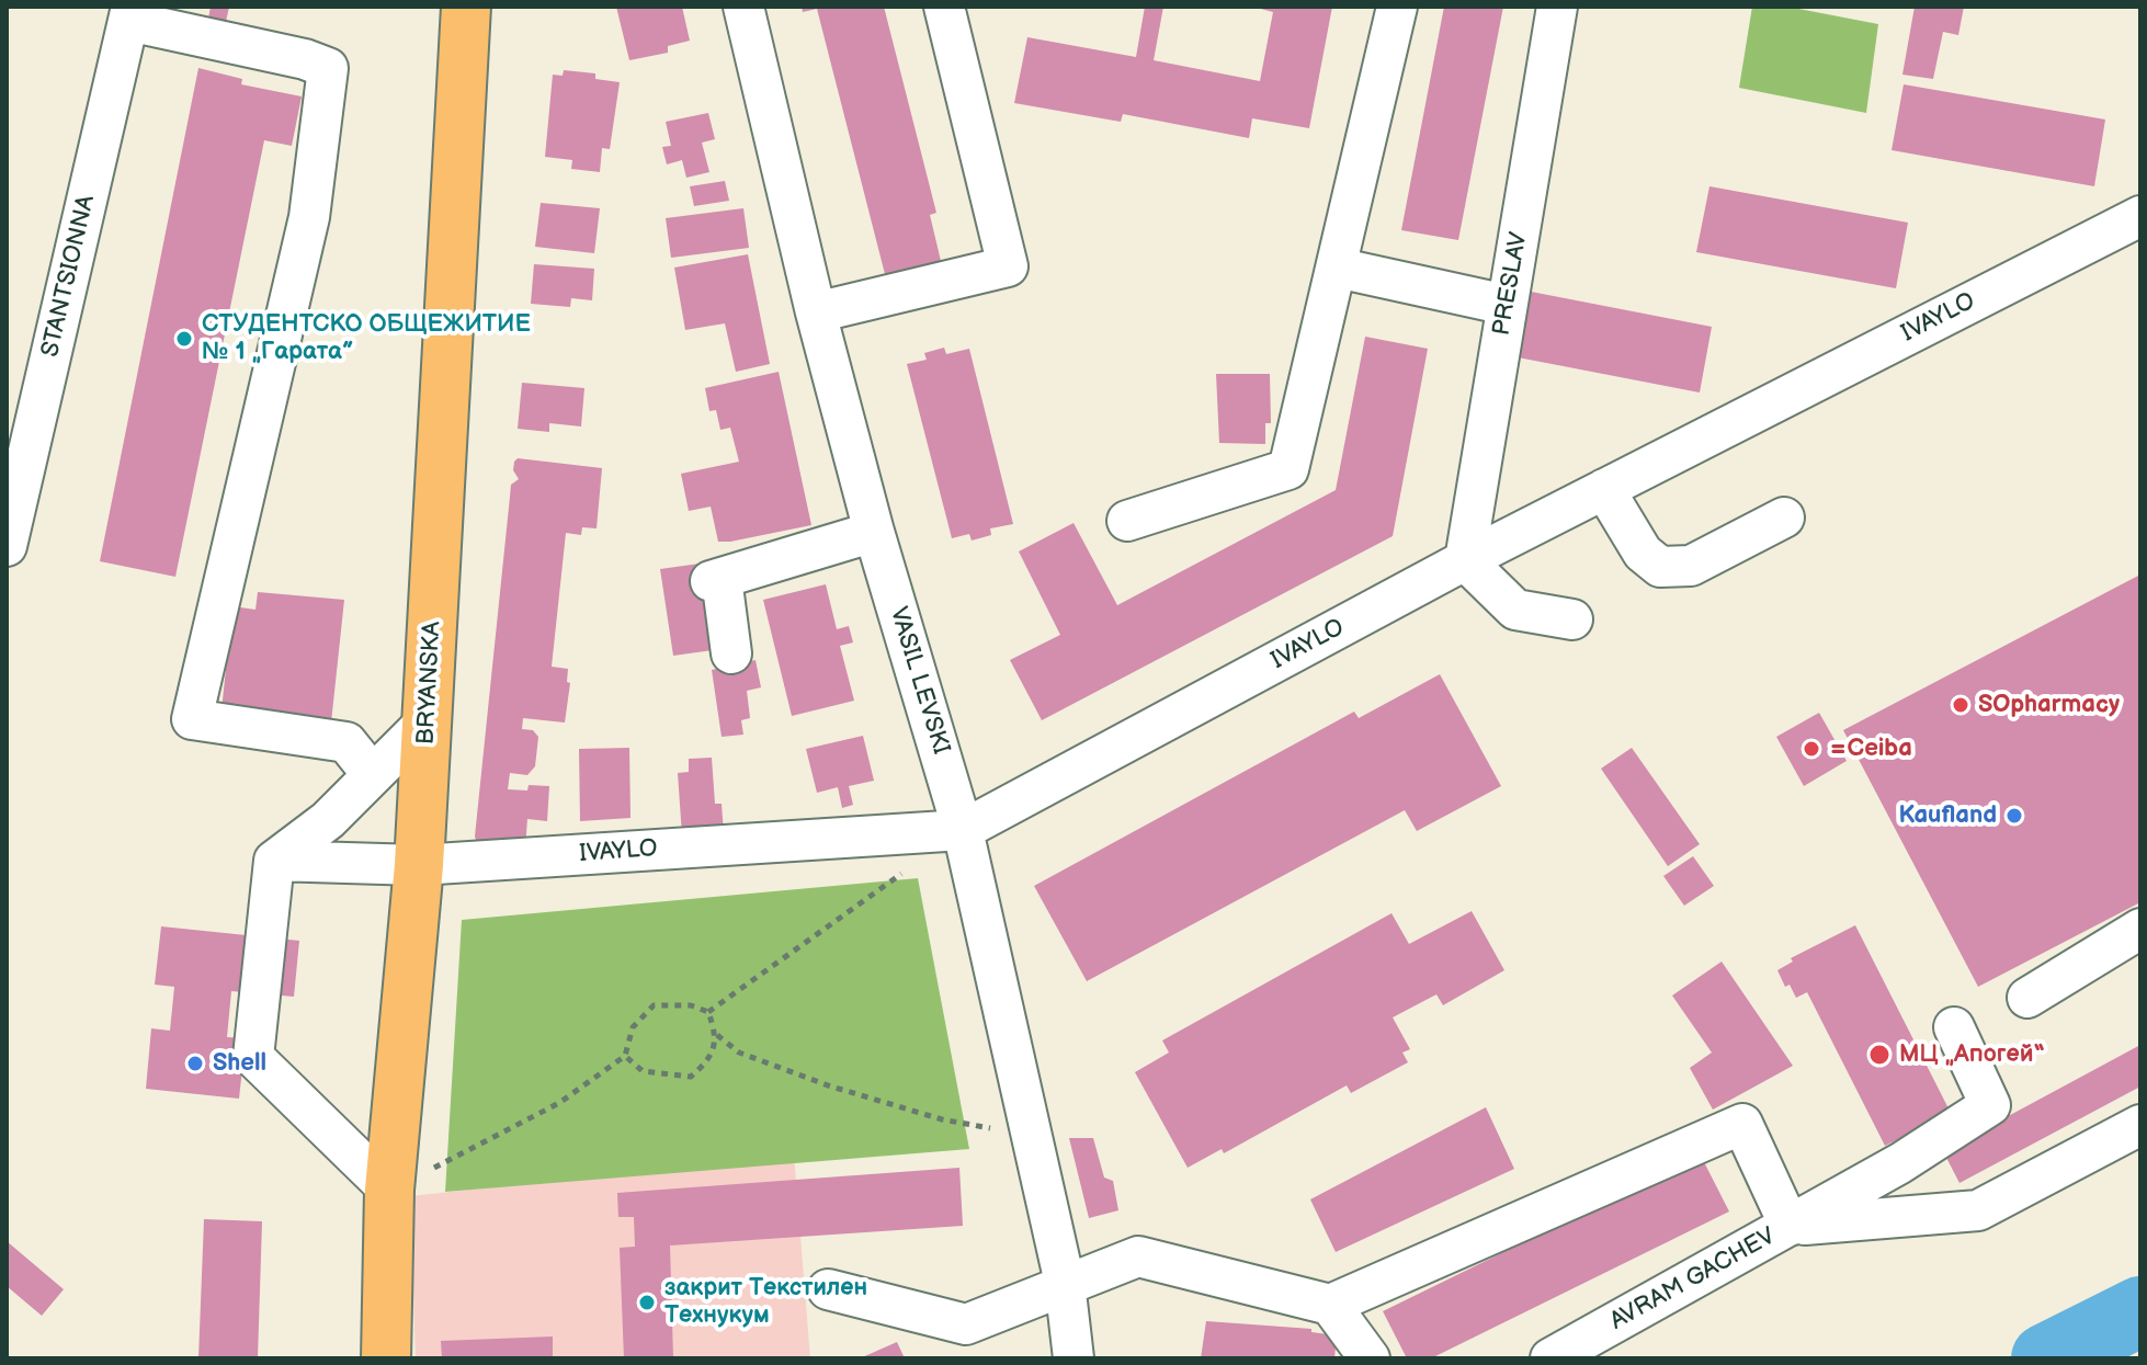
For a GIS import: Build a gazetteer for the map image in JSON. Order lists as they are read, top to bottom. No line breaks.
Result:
{"streets":{"main road":["BRYANSKA"],"street":["STANTSIONNA","PRESLAV","IVAYLO","VASIL LEVSKI","AVRAM GACHEV"]},"crossings":[["PRESLAV","IVAYLO"],["IVAYLO","VASIL LEVSKI"],["IVAYLO","BRYANSKA"]],"places":["СТУДЕНТСКО ОБЩЕЖИТИЕ № 1 „Гарата”","SOpharmacy","=Ceiba","Kaufland","МЦ „Апогей“","Shell","закрит Текстилен Технукум"]}
